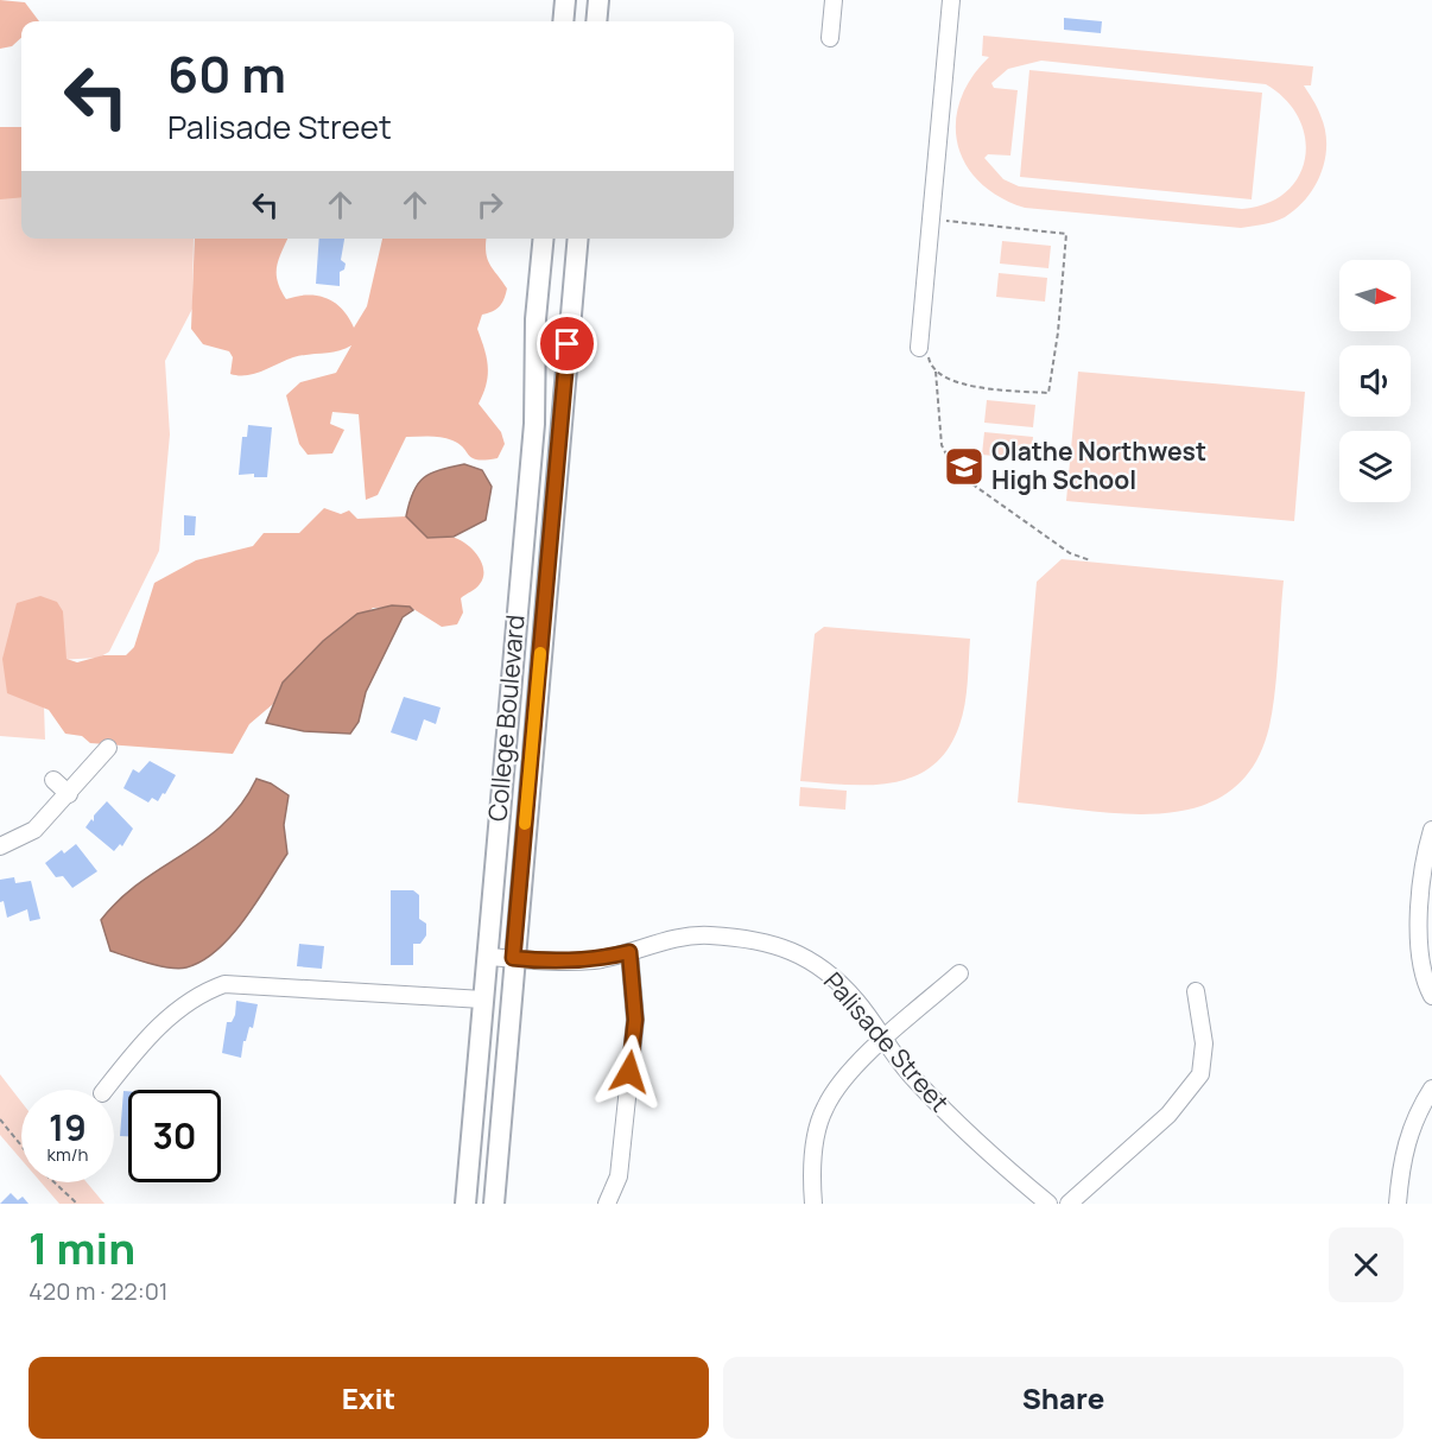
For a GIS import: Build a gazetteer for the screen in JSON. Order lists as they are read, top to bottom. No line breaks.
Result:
{"streets":{"main road":["College Boulevard"],"street":["Palisade Street"]},"crossings":[["College Boulevard","Palisade Street"]],"places":{"school or university":["Olathe Northwest High School"]},"north":"right","page":{"turn":["60 m","Palisade Street"],"speed":"19 km/h","limit":"30","heading":["1 min","420 m · 22:01"],"buttons":["Exit","Share"]}}
